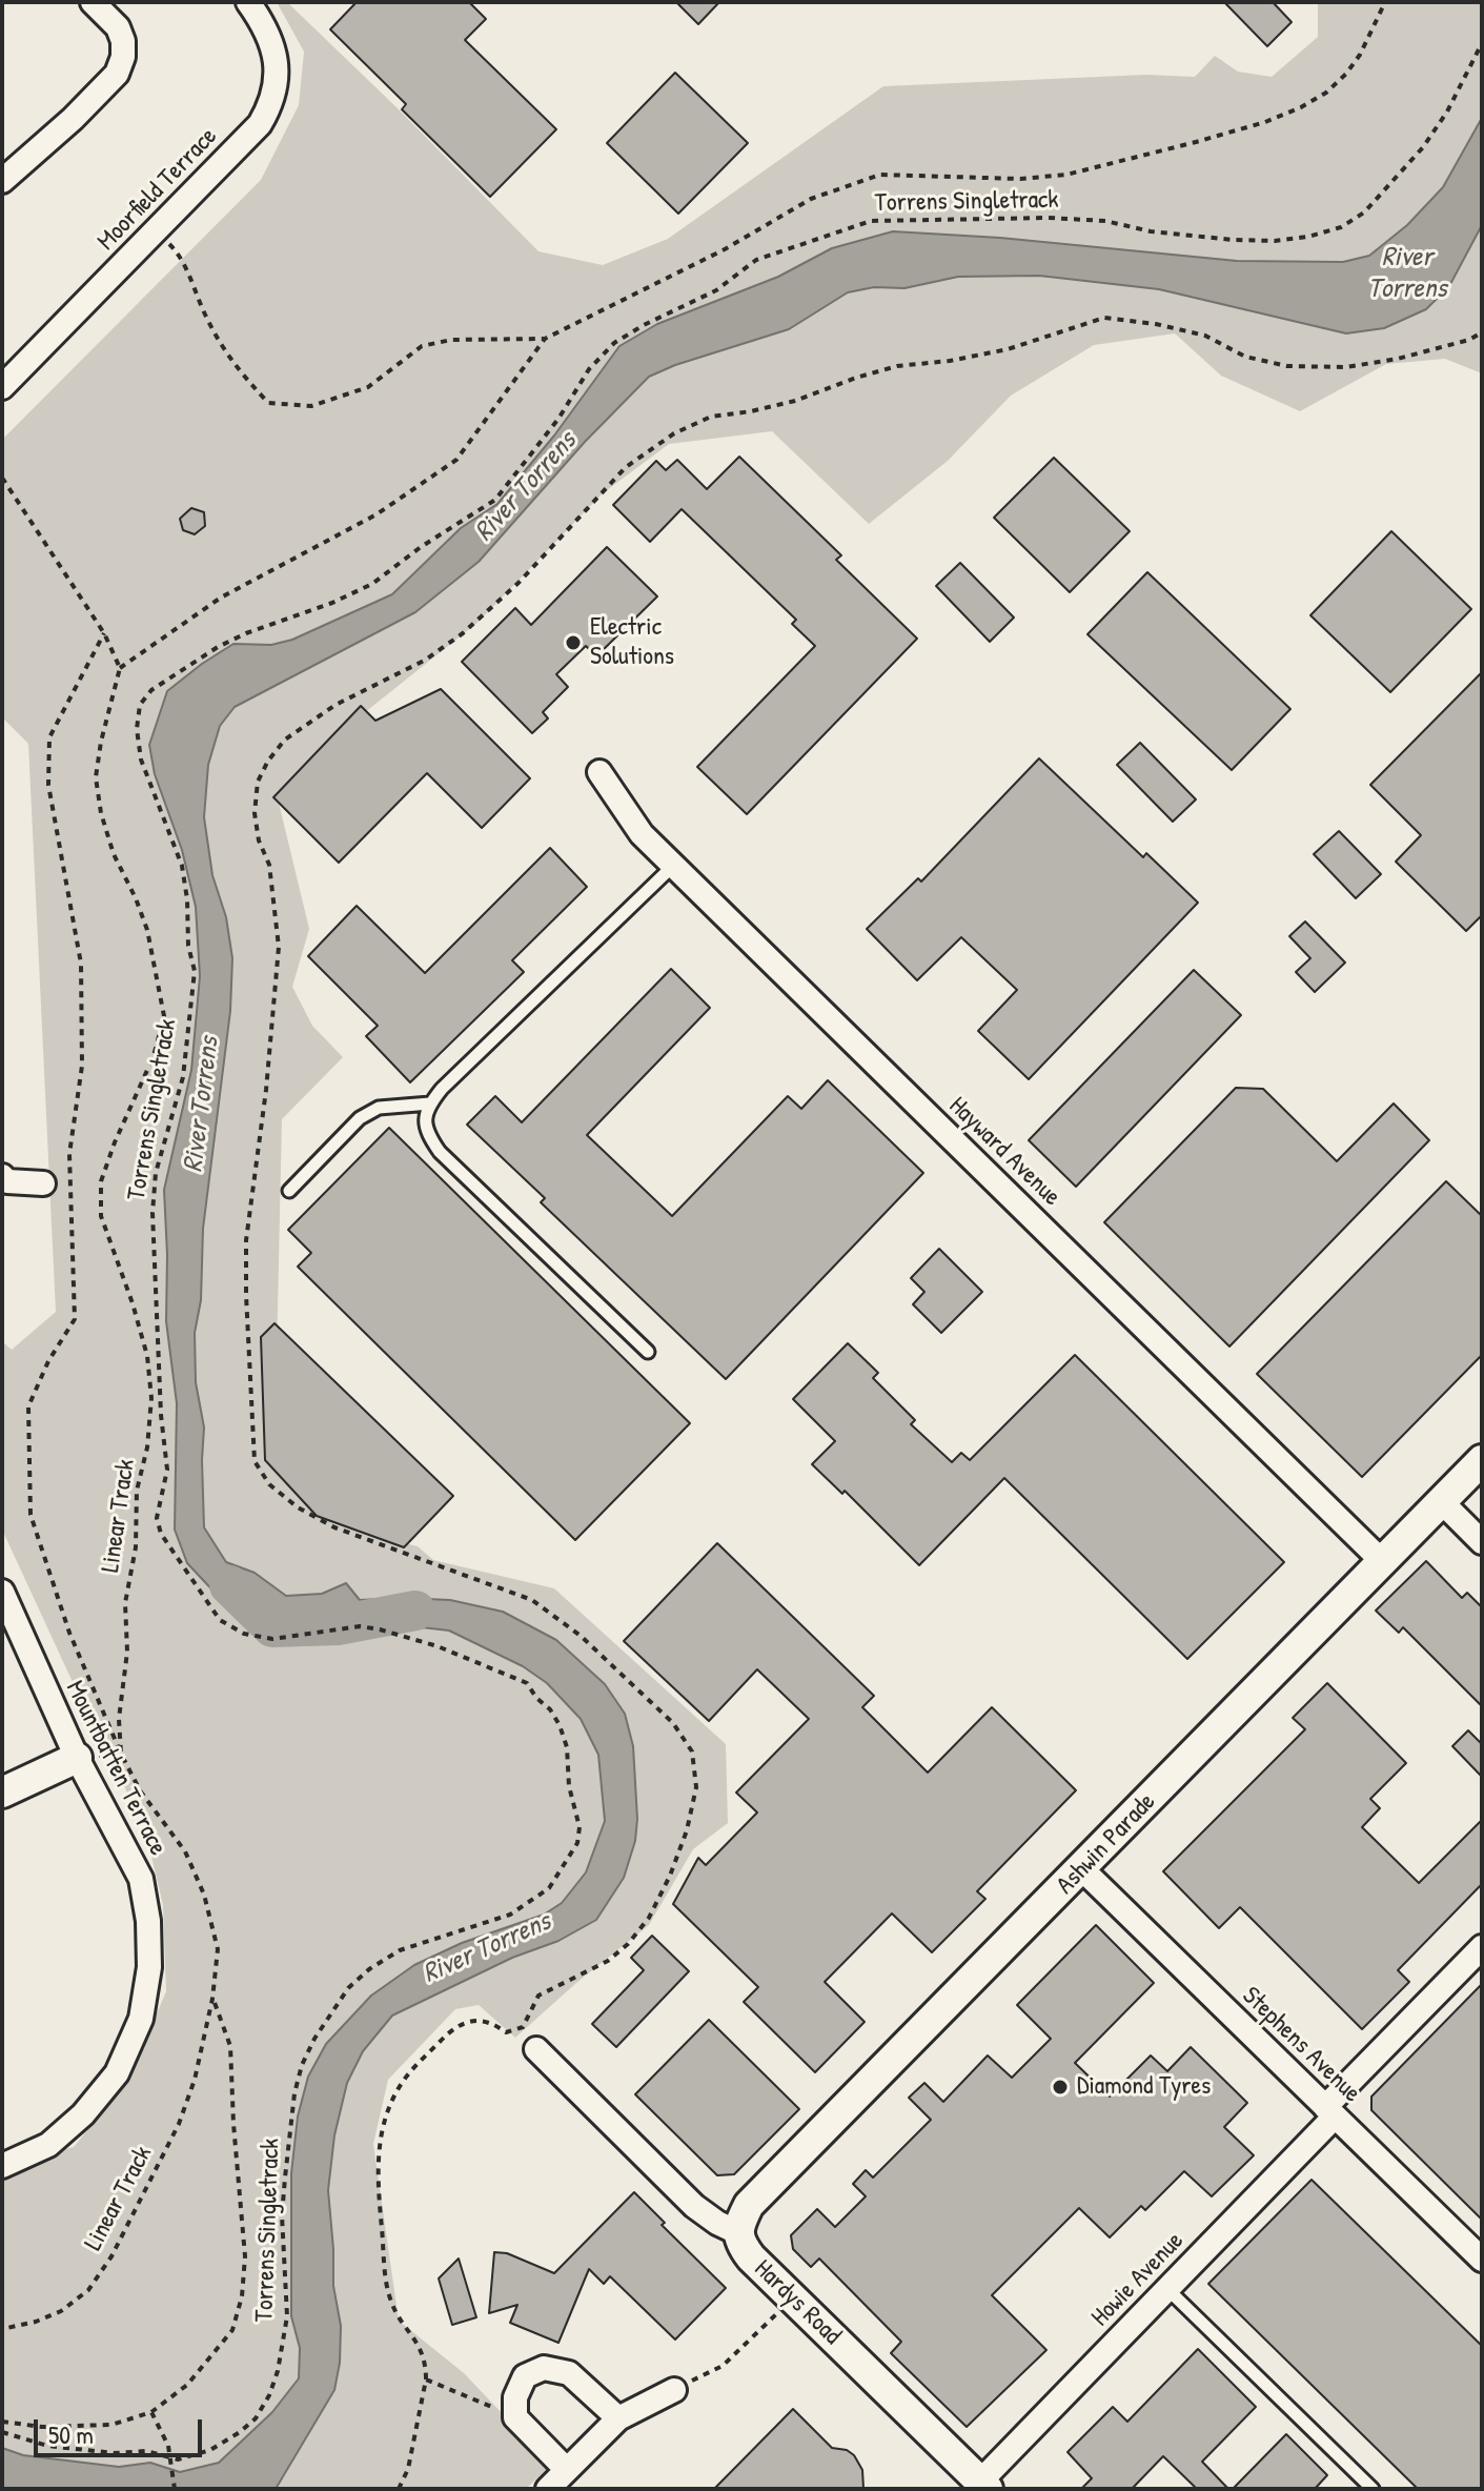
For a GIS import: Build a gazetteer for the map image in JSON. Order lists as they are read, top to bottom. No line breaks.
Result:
{"streets":{"street":["Moorfield Terrace","Hayward Avenue","Mountbatten Terrace","Ashwin Parade","Stephens Avenue","Howie Avenue","Hardys Road"],"path":["Torrens Singletrack","Linear Track"]},"crossings":[["Hayward Avenue","Ashwin Parade"],["Ashwin Parade","Stephens Avenue"],["Ashwin Parade","Hardys Road"],["Stephens Avenue","Howie Avenue"],["Howie Avenue","Hardys Road"]],"water":["River Torrens"],"places":["Electric Solutions","Diamond Tyres"],"scale_bar":"50 m"}
